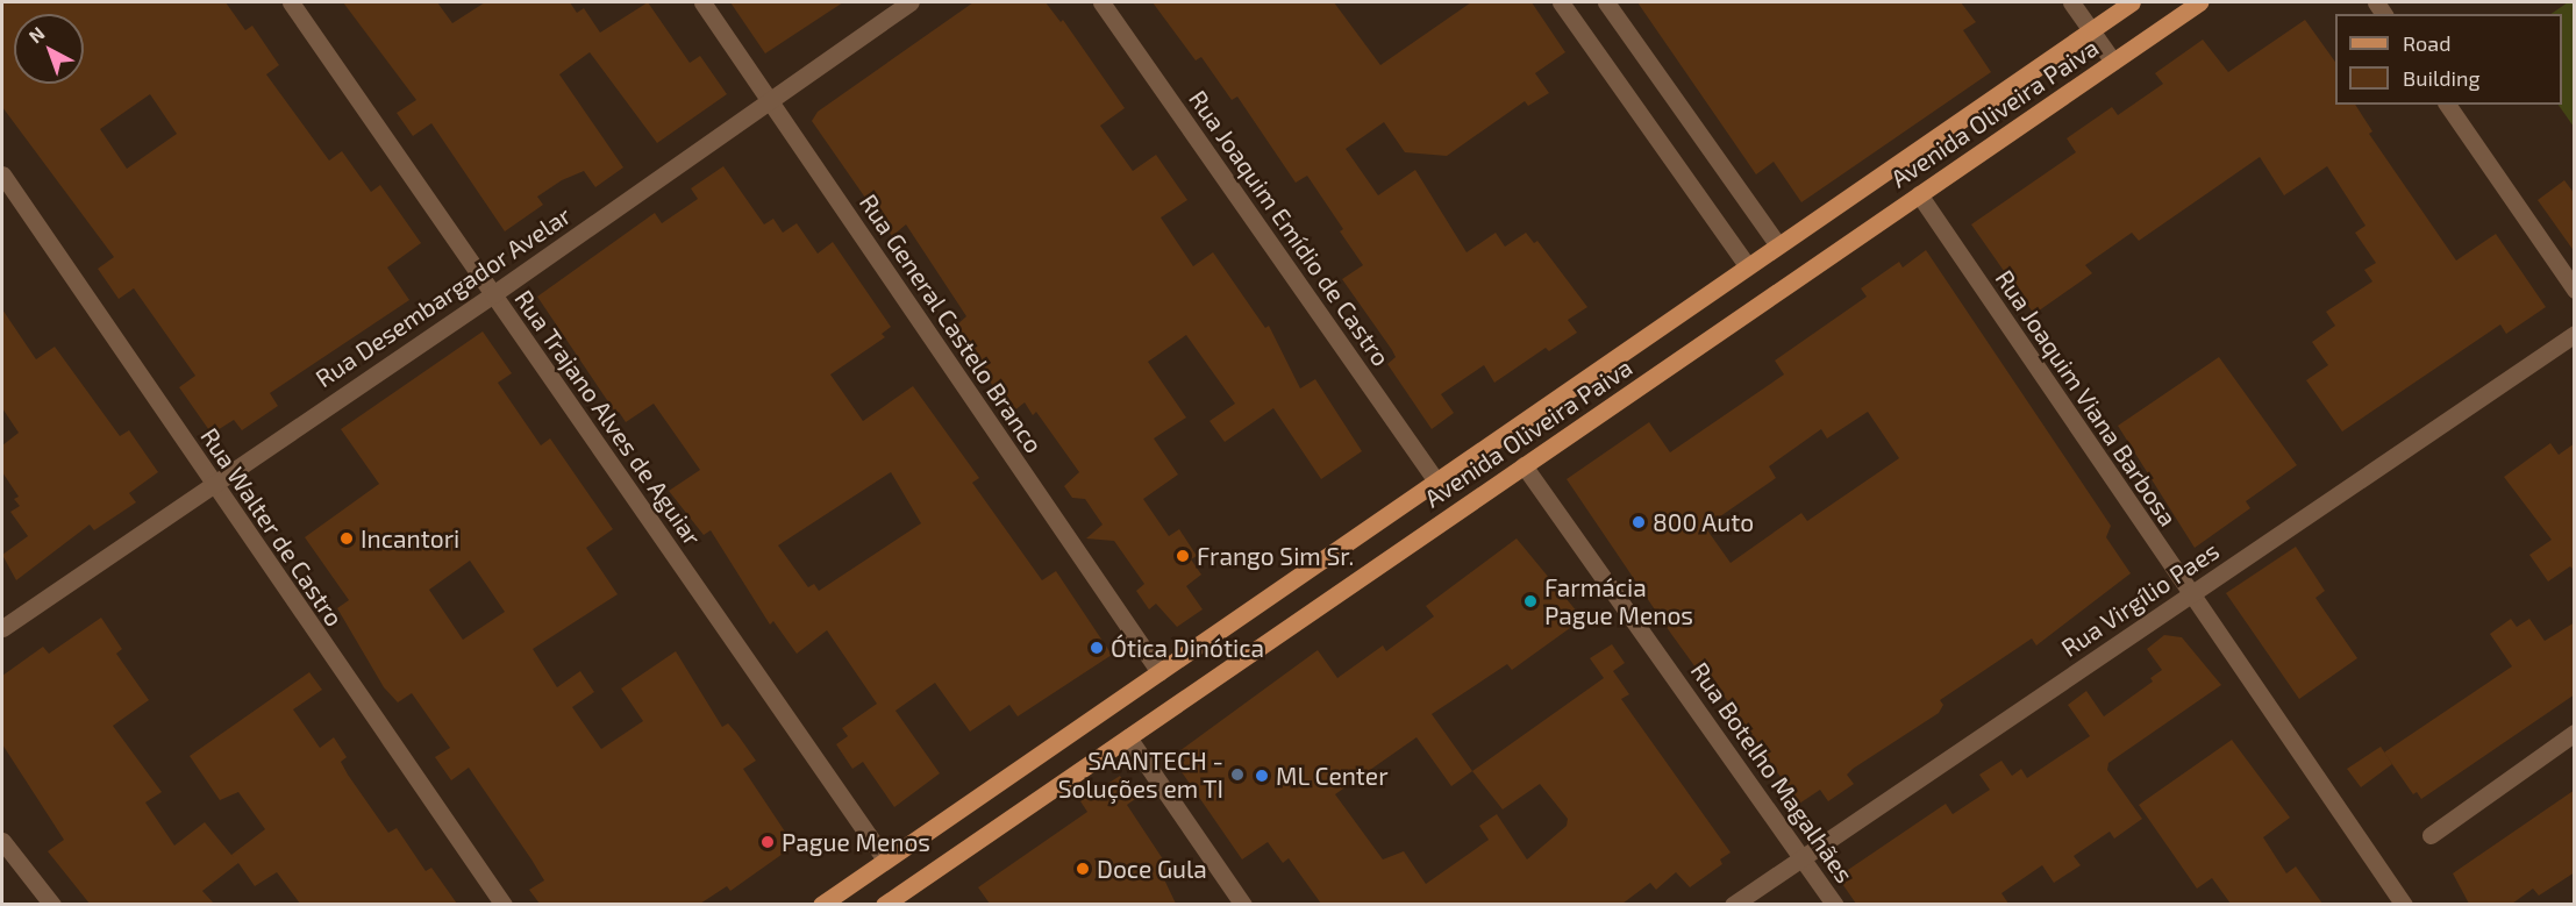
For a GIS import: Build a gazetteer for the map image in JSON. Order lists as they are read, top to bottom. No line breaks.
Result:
{"streets":{"main road":["Avenida Oliveira Paiva"],"street":["Rua Joaquim Emídio de Castro","Rua Desembargador Avelar","Rua General Castelo Branco","Rua Joaquim Viana Barbosa","Rua Trajano Alves de Aguiar","Rua Walter de Castro","Rua Virgílio Paes","Rua Botelho Magalhães"]},"crossings":[["Avenida Oliveira Paiva","Rua Joaquim Emídio de Castro"],["Avenida Oliveira Paiva","Rua General Castelo Branco"],["Avenida Oliveira Paiva","Rua Joaquim Viana Barbosa"],["Avenida Oliveira Paiva","Rua Trajano Alves de Aguiar"],["Avenida Oliveira Paiva","Rua Botelho Magalhães"],["Rua Desembargador Avelar","Rua General Castelo Branco"],["Rua Desembargador Avelar","Rua Trajano Alves de Aguiar"],["Rua Desembargador Avelar","Rua Walter de Castro"],["Rua Joaquim Viana Barbosa","Rua Virgílio Paes"],["Rua Virgílio Paes","Rua Botelho Magalhães"]],"places":["800 Auto","Incantori","Frango Sim Sr.","Farmácia Pague Menos","Ótica Dinótica","SAANTECH - Soluções em TI","ML Center","Pague Menos","Doce Gula"],"legend":["Road","Building"],"north":"top left"}
